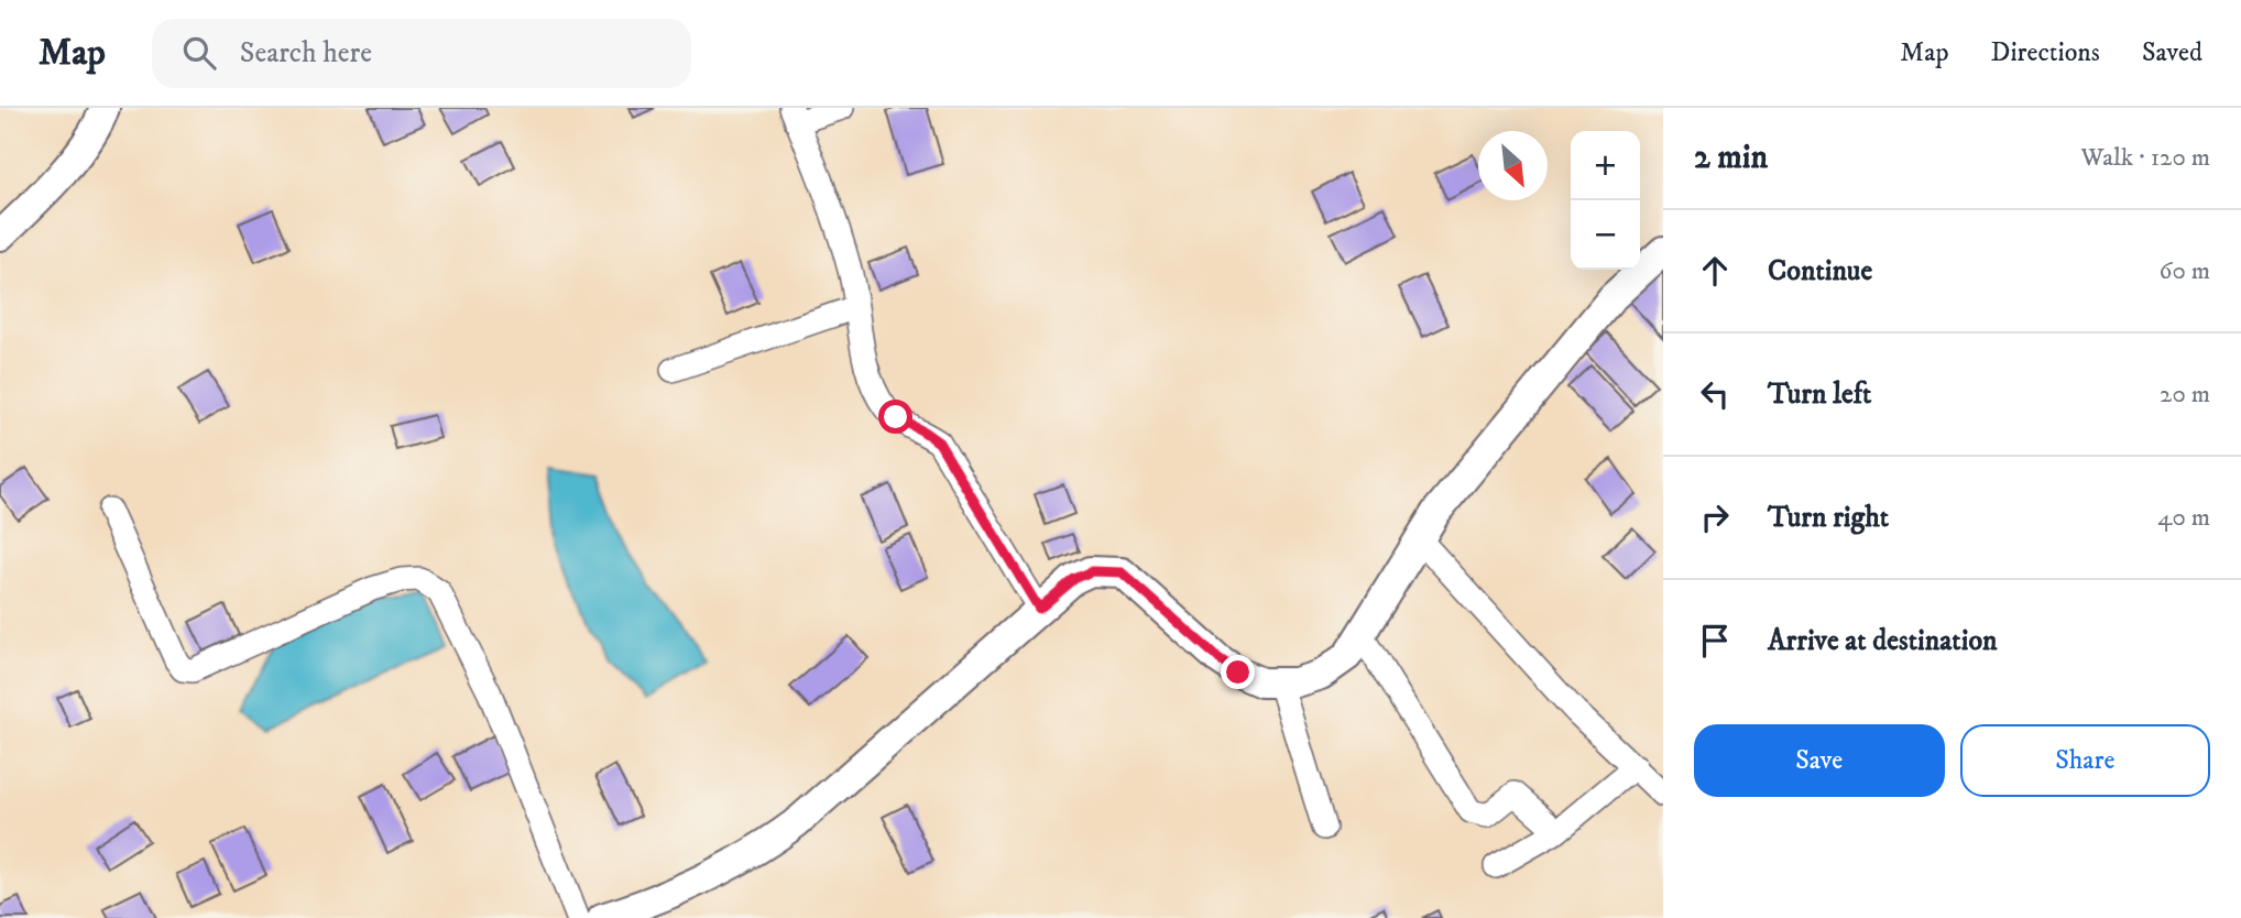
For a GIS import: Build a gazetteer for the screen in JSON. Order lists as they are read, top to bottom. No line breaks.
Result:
{"north":"bottom right","page":{"header":"Map","search":"Search here","nav":["Map","Directions","Saved"],"heading":["2 min","Walk · 120 m"],"map_buttons":["+","−"],"list":[["Continue","60 m"],["Turn left","20 m"],["Turn right","40 m"],"Arrive at destination"],"buttons":["Save","Share"]}}
